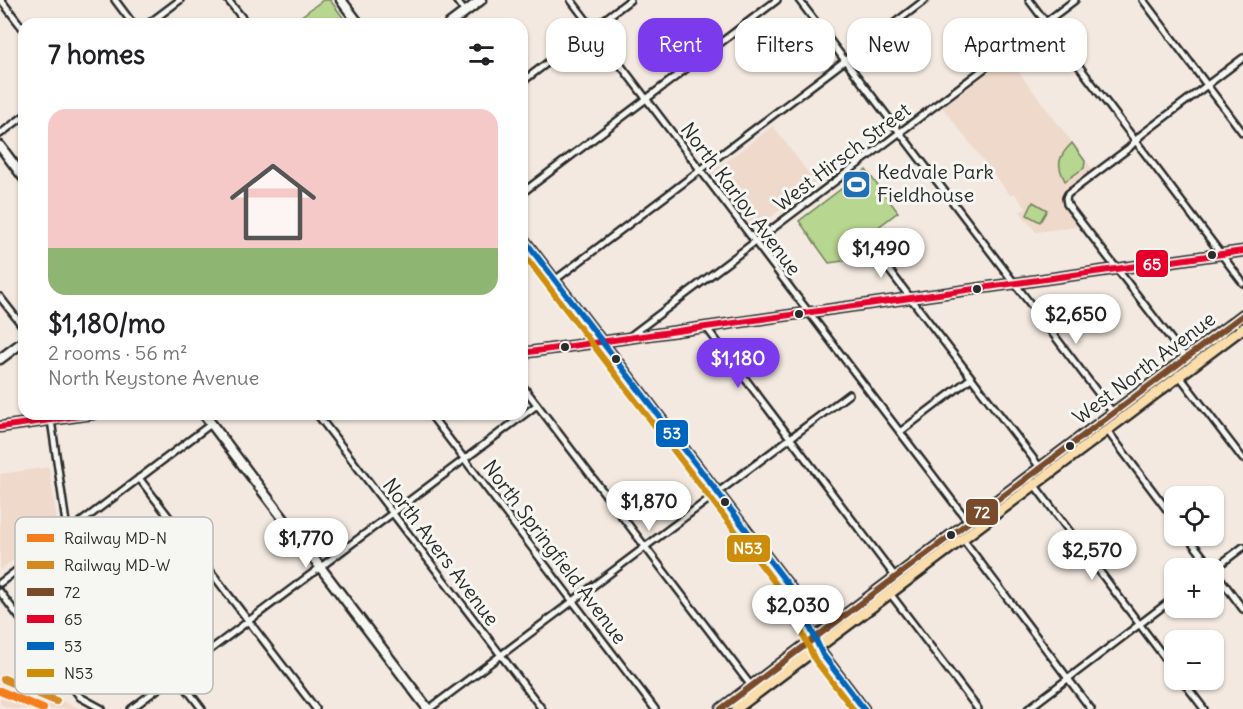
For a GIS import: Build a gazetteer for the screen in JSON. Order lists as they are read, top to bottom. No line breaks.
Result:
{"streets":{"main road":["West North Avenue"],"street":["West Hirsch Street","North Karlov Avenue","North Avers Avenue","North Springfield Avenue"]},"crossings":[["West Hirsch Street","North Karlov Avenue"],["North Karlov Avenue","West North Avenue"]],"places":{"sports":["Kedvale Park Fieldhouse"]},"lines":["transit line 53","transit line 65","transit line N53","transit line 72","rail line MD-W","rail line MD-N"],"legend":["Railway MD-N","Railway MD-W","72","65","53","N53"],"page":{"chip":["Buy","Rent","Filters","New","Apartment"],"heading":"7 homes","list":[{"name":"$1,180/mo","note":"2 rooms · 56 m² · North Keystone Avenue"}],"price":["$1,490","$2,650","$1,180","$1,870","$1,770","$2,570","$2,030"],"map_buttons":["+","−"]}}
